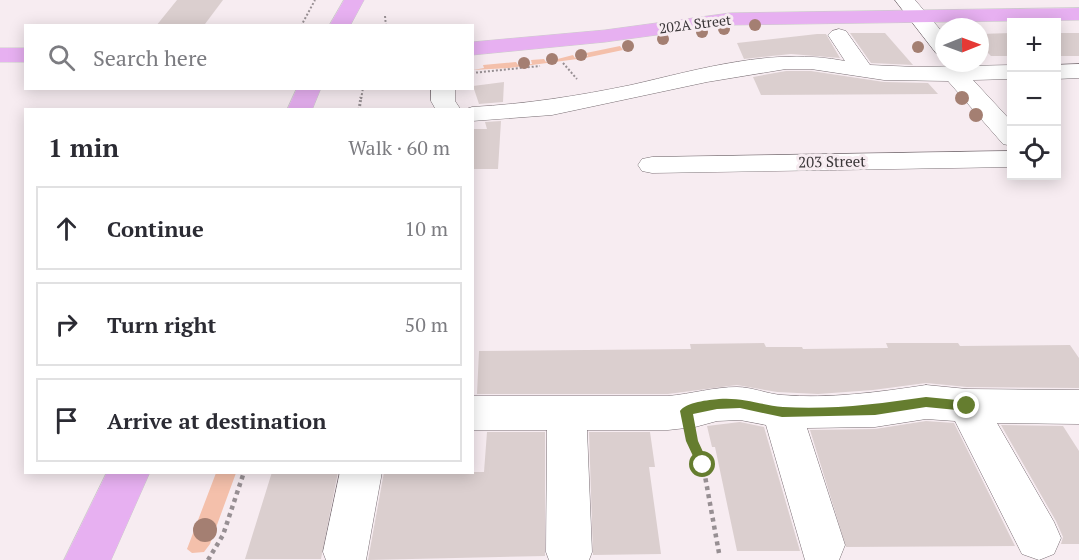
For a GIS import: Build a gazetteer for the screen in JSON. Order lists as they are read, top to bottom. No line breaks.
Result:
{"streets":{"main road":["202A Street"],"street":["203 Street"]},"north":"right","page":{"map_buttons":["+","−"],"search":"Search here","heading":["1 min","Walk · 60 m"],"list":[["Continue","10 m"],["Turn right","50 m"],"Arrive at destination"]}}
